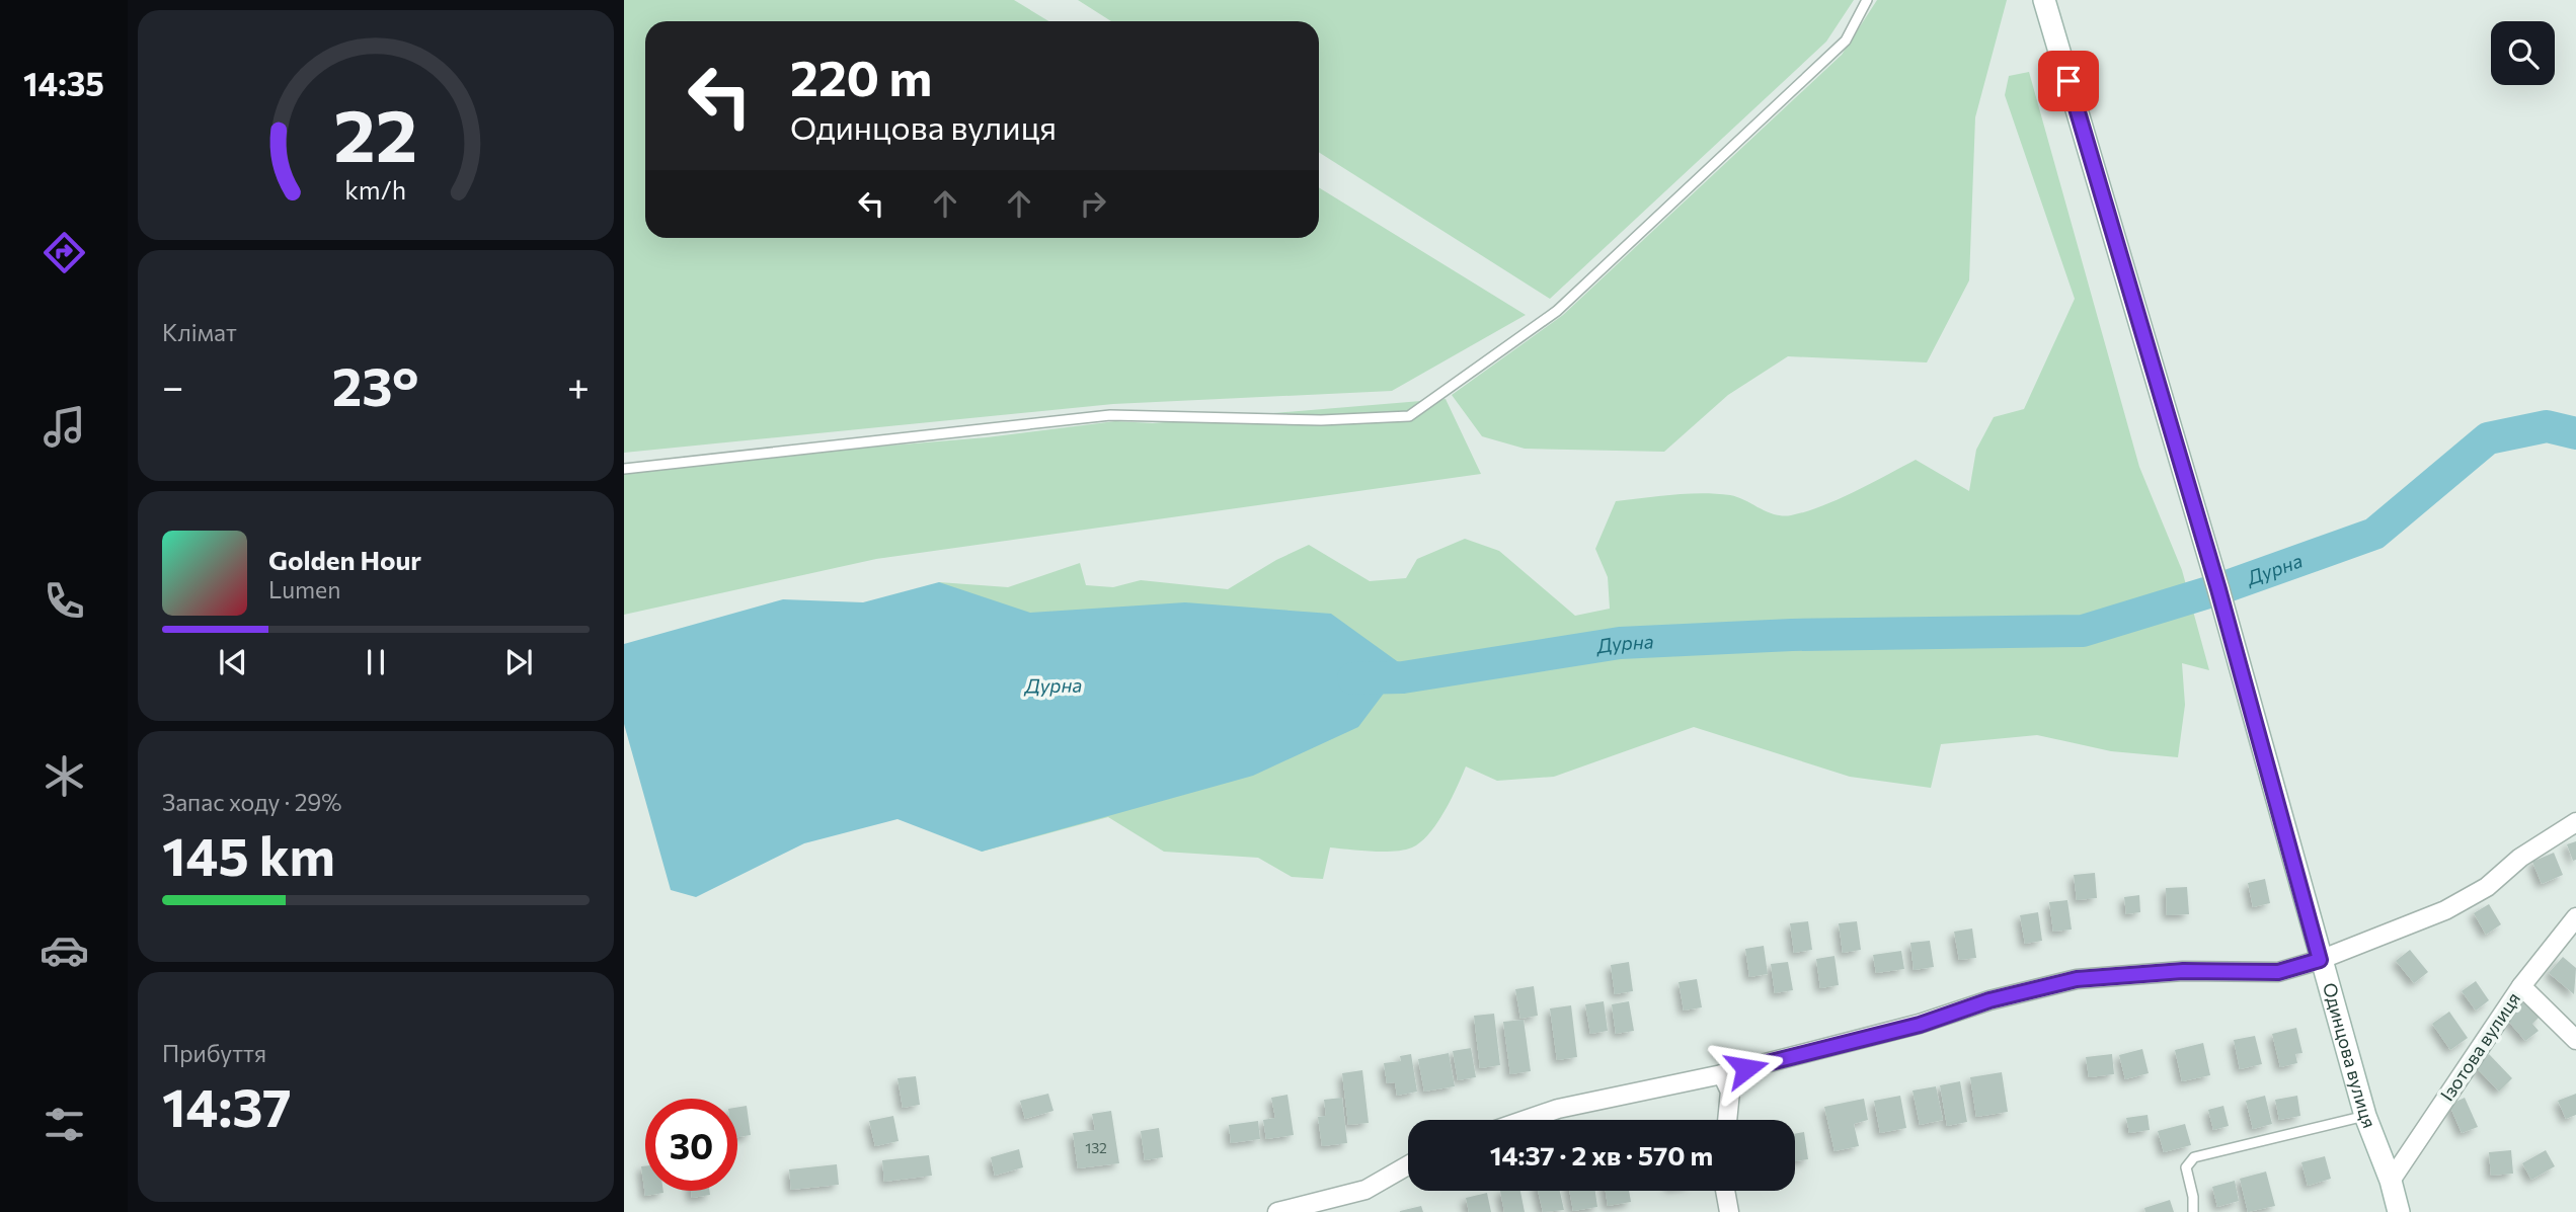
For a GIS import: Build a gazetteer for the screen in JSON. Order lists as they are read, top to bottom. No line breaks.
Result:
{"streets":{"main road":["Одинцова вулиця"],"street":["Ізотова вулиця"]},"crossings":[["Ізотова вулиця","Одинцова вулиця"]],"water":["Дурна"],"house_numbers":["132"],"page":{"tabs":"14:35","turn":["220 m","Одинцова вулиця"],"tile":["Клімат",["Запас ходу · 29%","145 km"],["Прибуття","14:37"]],"heat":["−","23°","+"],"song":["Golden Hour","Lumen"],"limit":"30","trip":"14:37 · 2 хв · 570 m","gauge":["22","km/h"]}}
